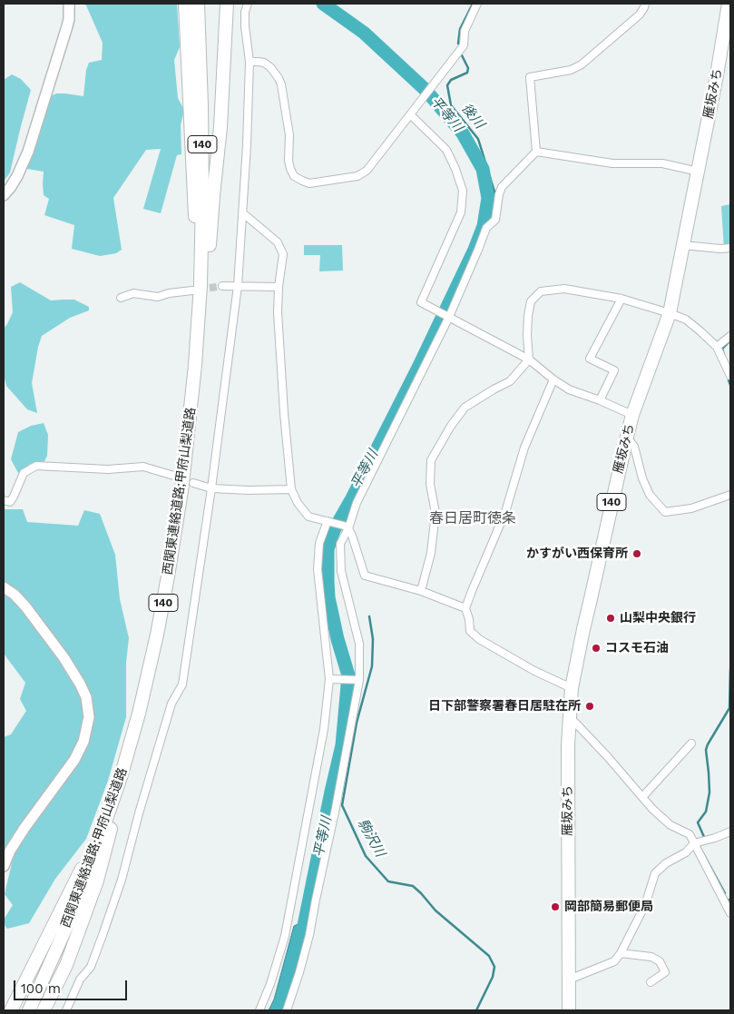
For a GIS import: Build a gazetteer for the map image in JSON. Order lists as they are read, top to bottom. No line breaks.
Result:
{"streets":{"highway":["雁坂みち","140","西関東連絡道路;甲府山梨道路"]},"districts":["春日居町徳条"],"water":["平等川","後川","駒沢川"],"places":["かすがい西保育所","山梨中央銀行","コスモ石油","日下部警察署春日居駐在所","岡部簡易郵便局"],"scale_bar":"100 m"}
